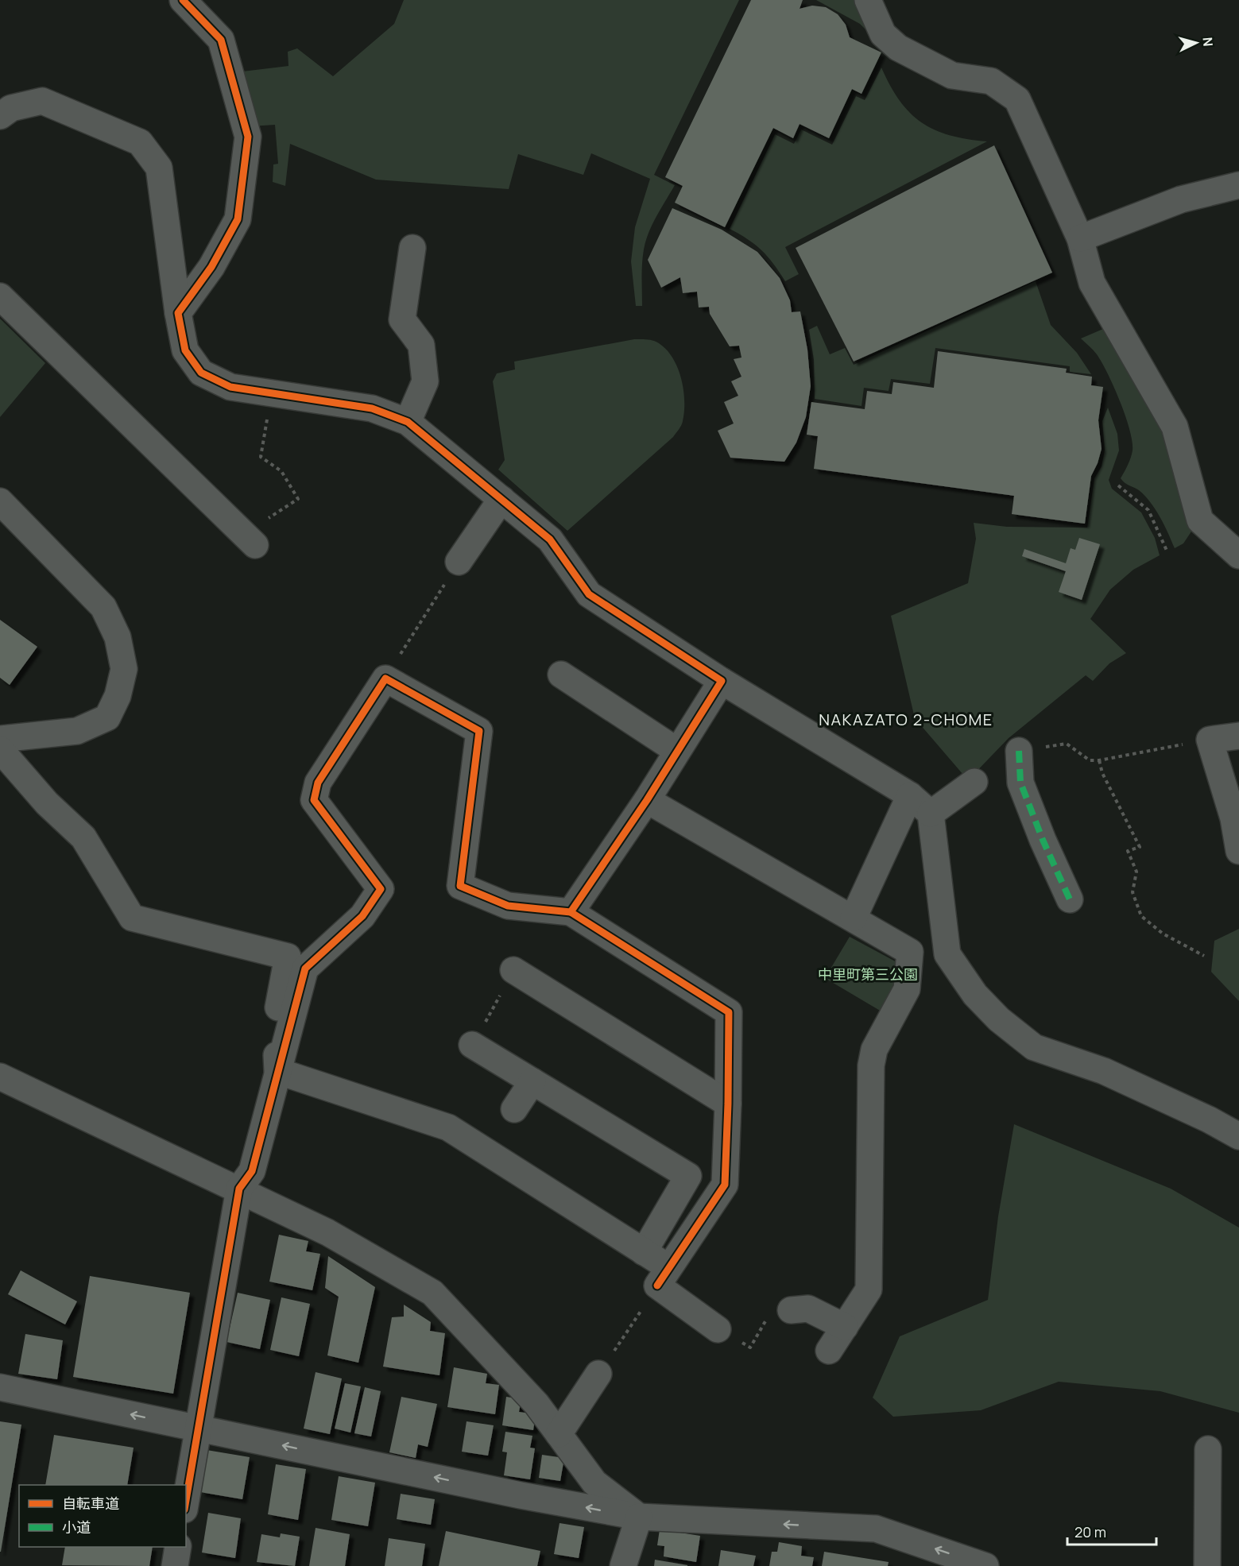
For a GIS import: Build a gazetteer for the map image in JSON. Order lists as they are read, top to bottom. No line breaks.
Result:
{"districts":["NAKAZATO 2-CHOME"],"parks":["中里町第三公園"],"legend":["自転車道","小道"],"scale_bar":"20 m","north":"right"}
